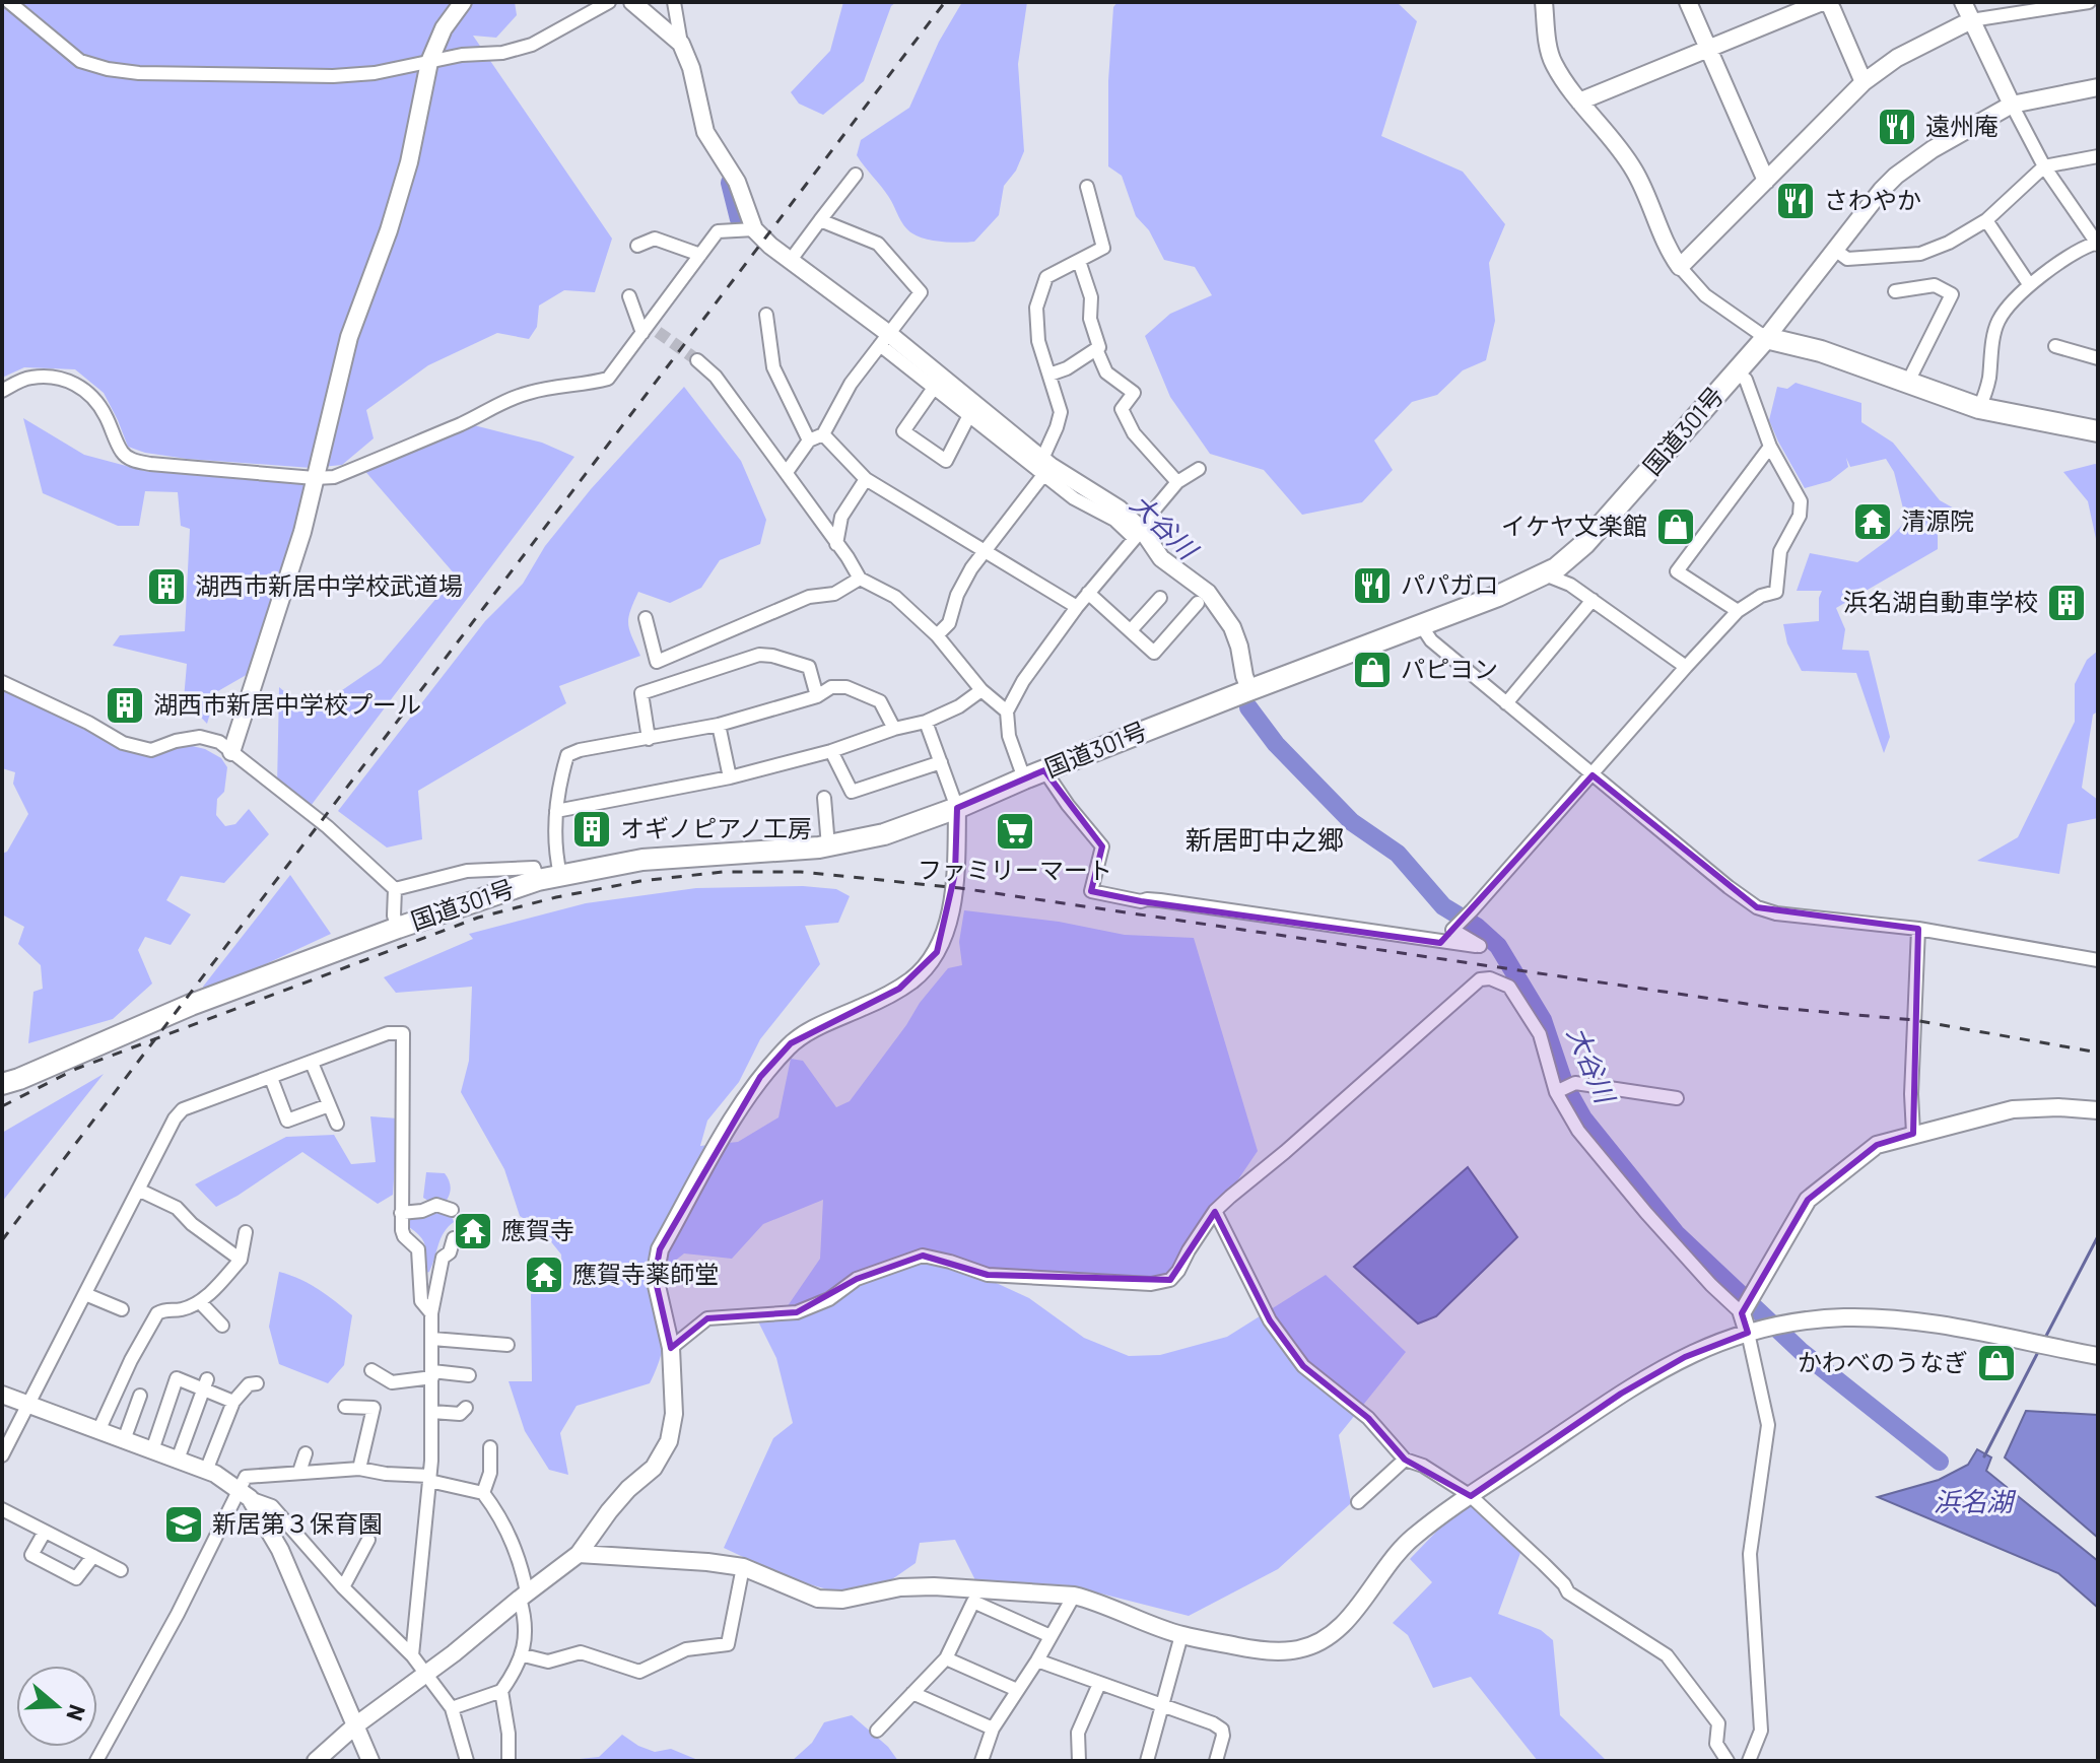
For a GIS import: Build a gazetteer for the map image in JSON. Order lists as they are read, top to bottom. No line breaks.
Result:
{"streets":{"highway":["国道301号"]},"districts":["新居町中之郷"],"water":["大谷川","浜名湖"],"places":{"restaurant":["遠州庵","さわやか","パパガロ"],"temple":["清源院","應賀寺","應賀寺薬師堂"],"shop":["イケヤ文楽館","パピヨン","かわべのうなぎ"],"building":["湖西市新居中学校武道場","浜名湖自動車学校","湖西市新居中学校プール","オギノピアノ工房"],"supermarket":["ファミリーマート"],"school or university":["新居第３保育園"]},"north":"right"}
